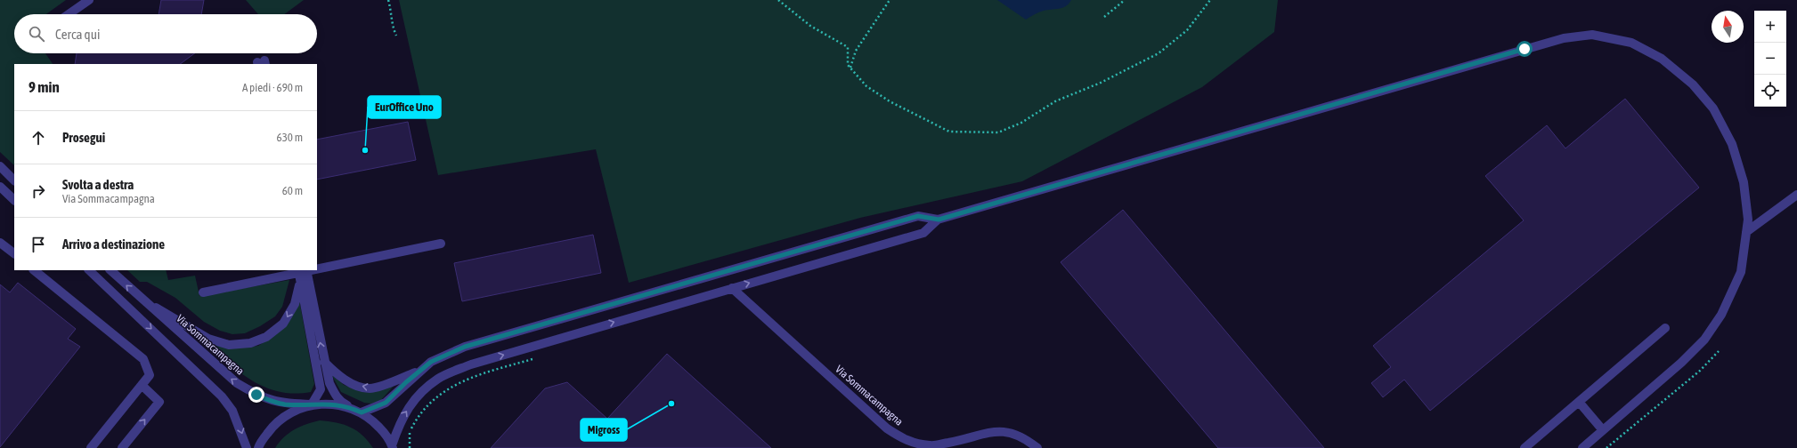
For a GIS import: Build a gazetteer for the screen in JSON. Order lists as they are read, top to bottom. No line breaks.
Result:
{"streets":{"street":["Via Sommacampagna"]},"places":["EurOffice Uno","Migross"],"north":"top","page":{"map_buttons":["+","−"],"search":"Cerca qui","heading":["9 min","A piedi · 690 m"],"list":[["Prosegui","630 m"],["Svolta a destra","Via Sommacampagna","60 m"],"Arrivo a destinazione"]}}
